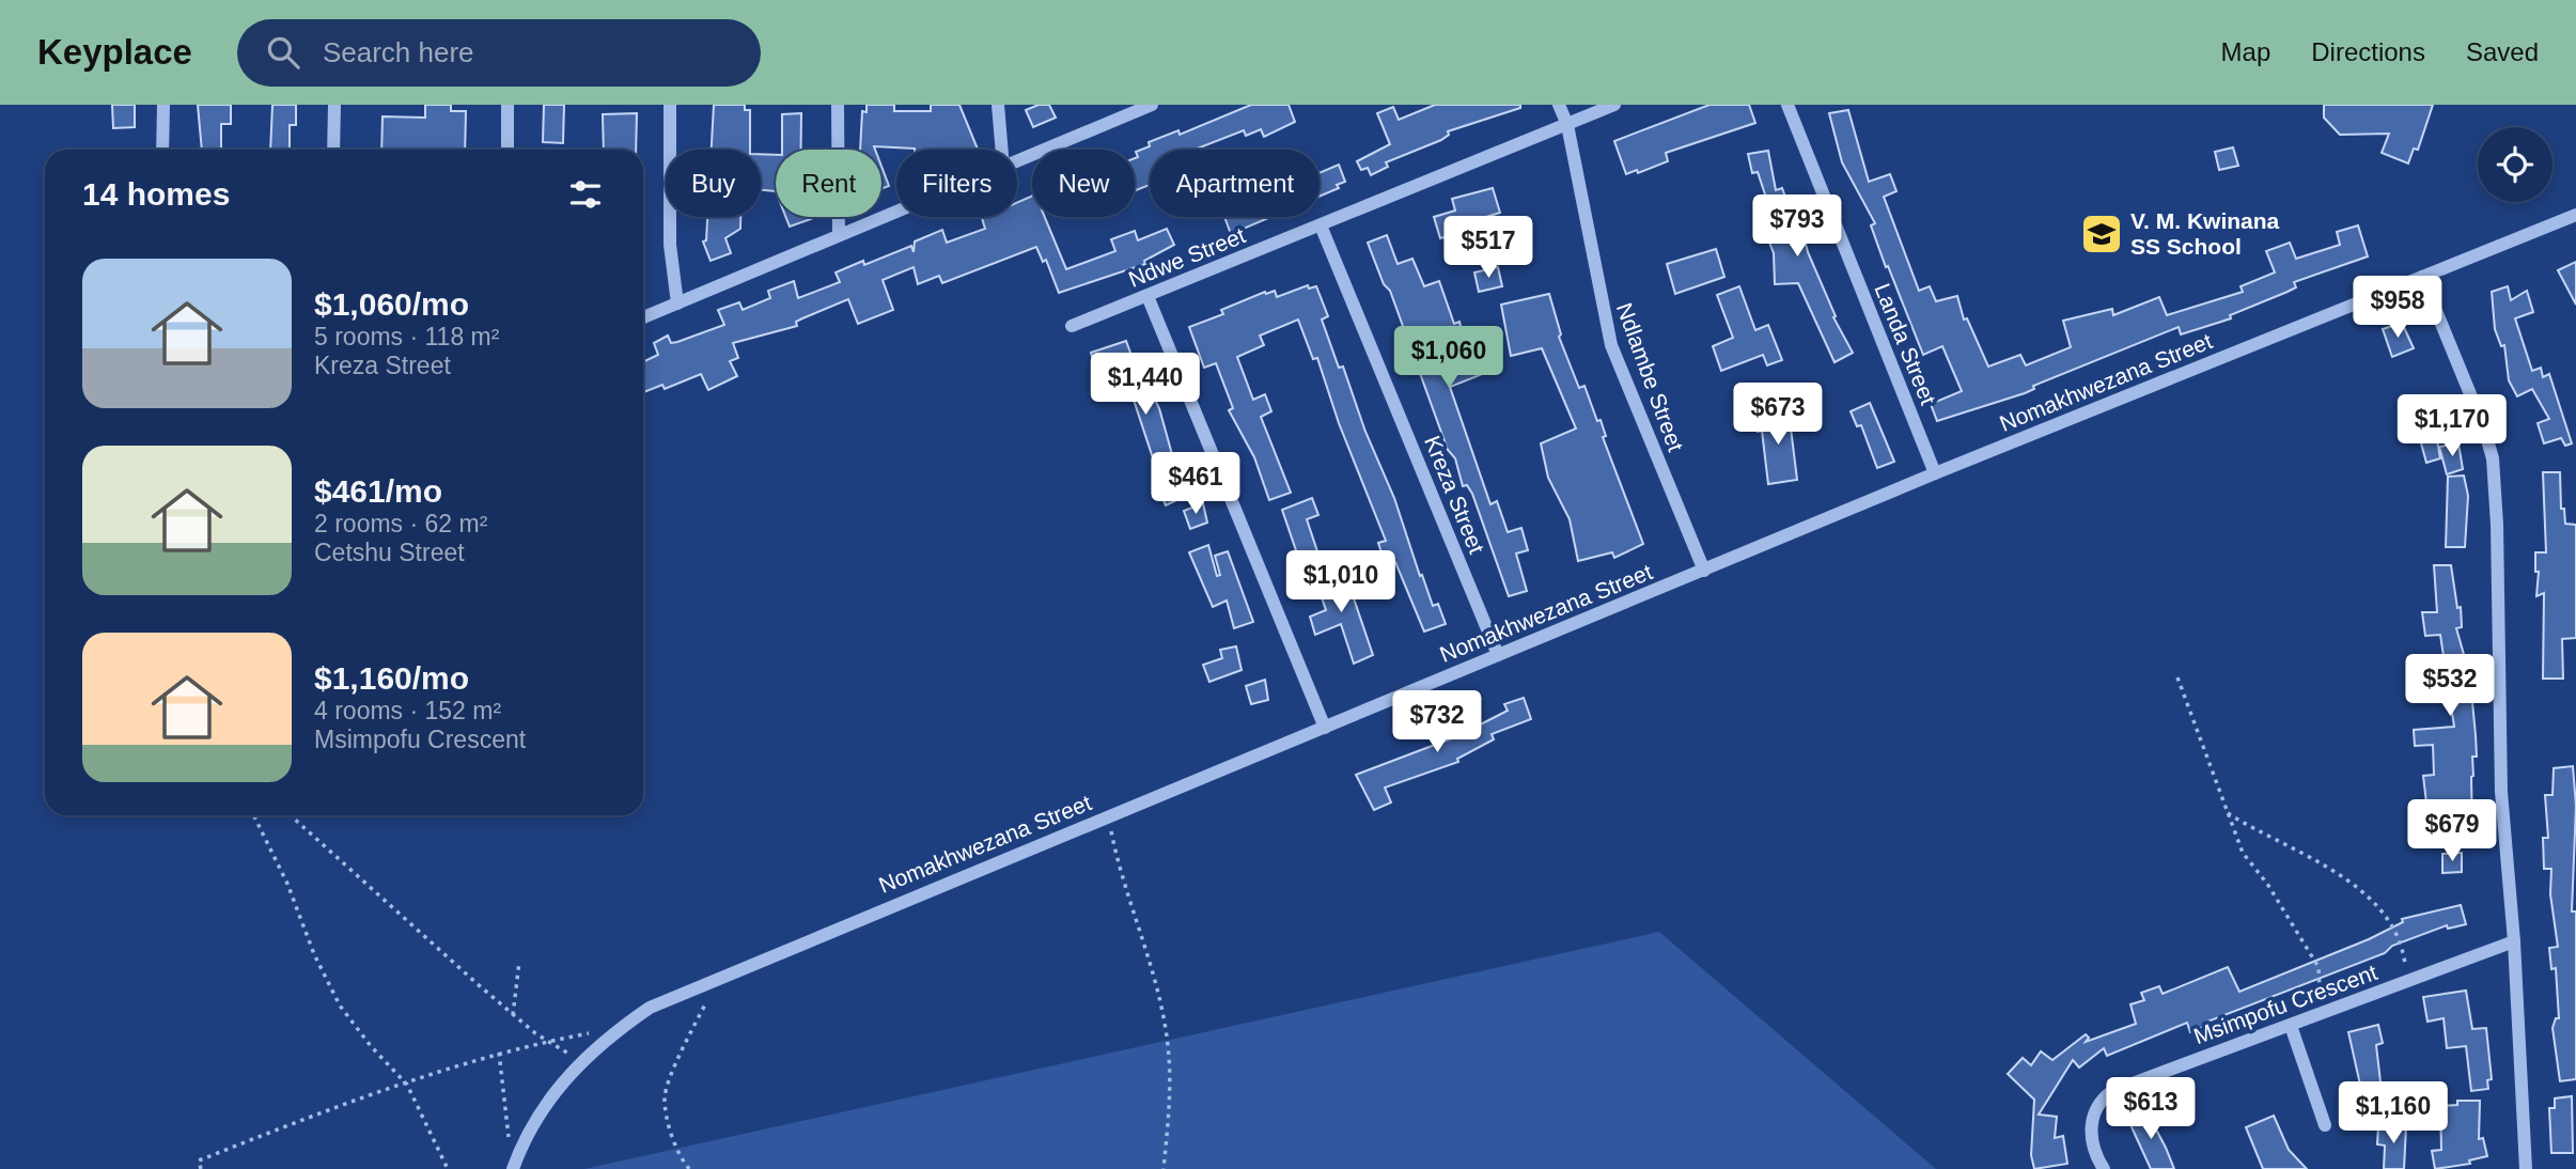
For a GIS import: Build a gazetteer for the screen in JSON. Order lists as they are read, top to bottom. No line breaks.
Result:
{"streets":{"street":["Ndwe Street","Landa Street","Ndlambe Street","Nomakhwezana Street","Kreza Street","Msimpofu Crescent"]},"crossings":[["Ndwe Street","Ndlambe Street"],["Ndwe Street","Kreza Street"],["Landa Street","Nomakhwezana Street"],["Ndlambe Street","Nomakhwezana Street"],["Nomakhwezana Street","Kreza Street"]],"places":{"school or university":["V. M. Kwinana SS School"]},"page":{"header":"Keyplace","search":"Search here","nav":["Map","Directions","Saved"],"chip":["Buy","Rent","Filters","New","Apartment"],"heading":"14 homes","price":["$793","$517","$958","$1,060","$1,440","$673","$1,170","$461","$1,010","$532","$732","$679","$613","$1,160"],"list":[{"name":"$1,060/mo","note":"5 rooms · 118 m² · Kreza Street"},{"name":"$461/mo","note":"2 rooms · 62 m² · Cetshu Street"},{"name":"$1,160/mo","note":"4 rooms · 152 m² · Msimpofu Crescent"}]}}
